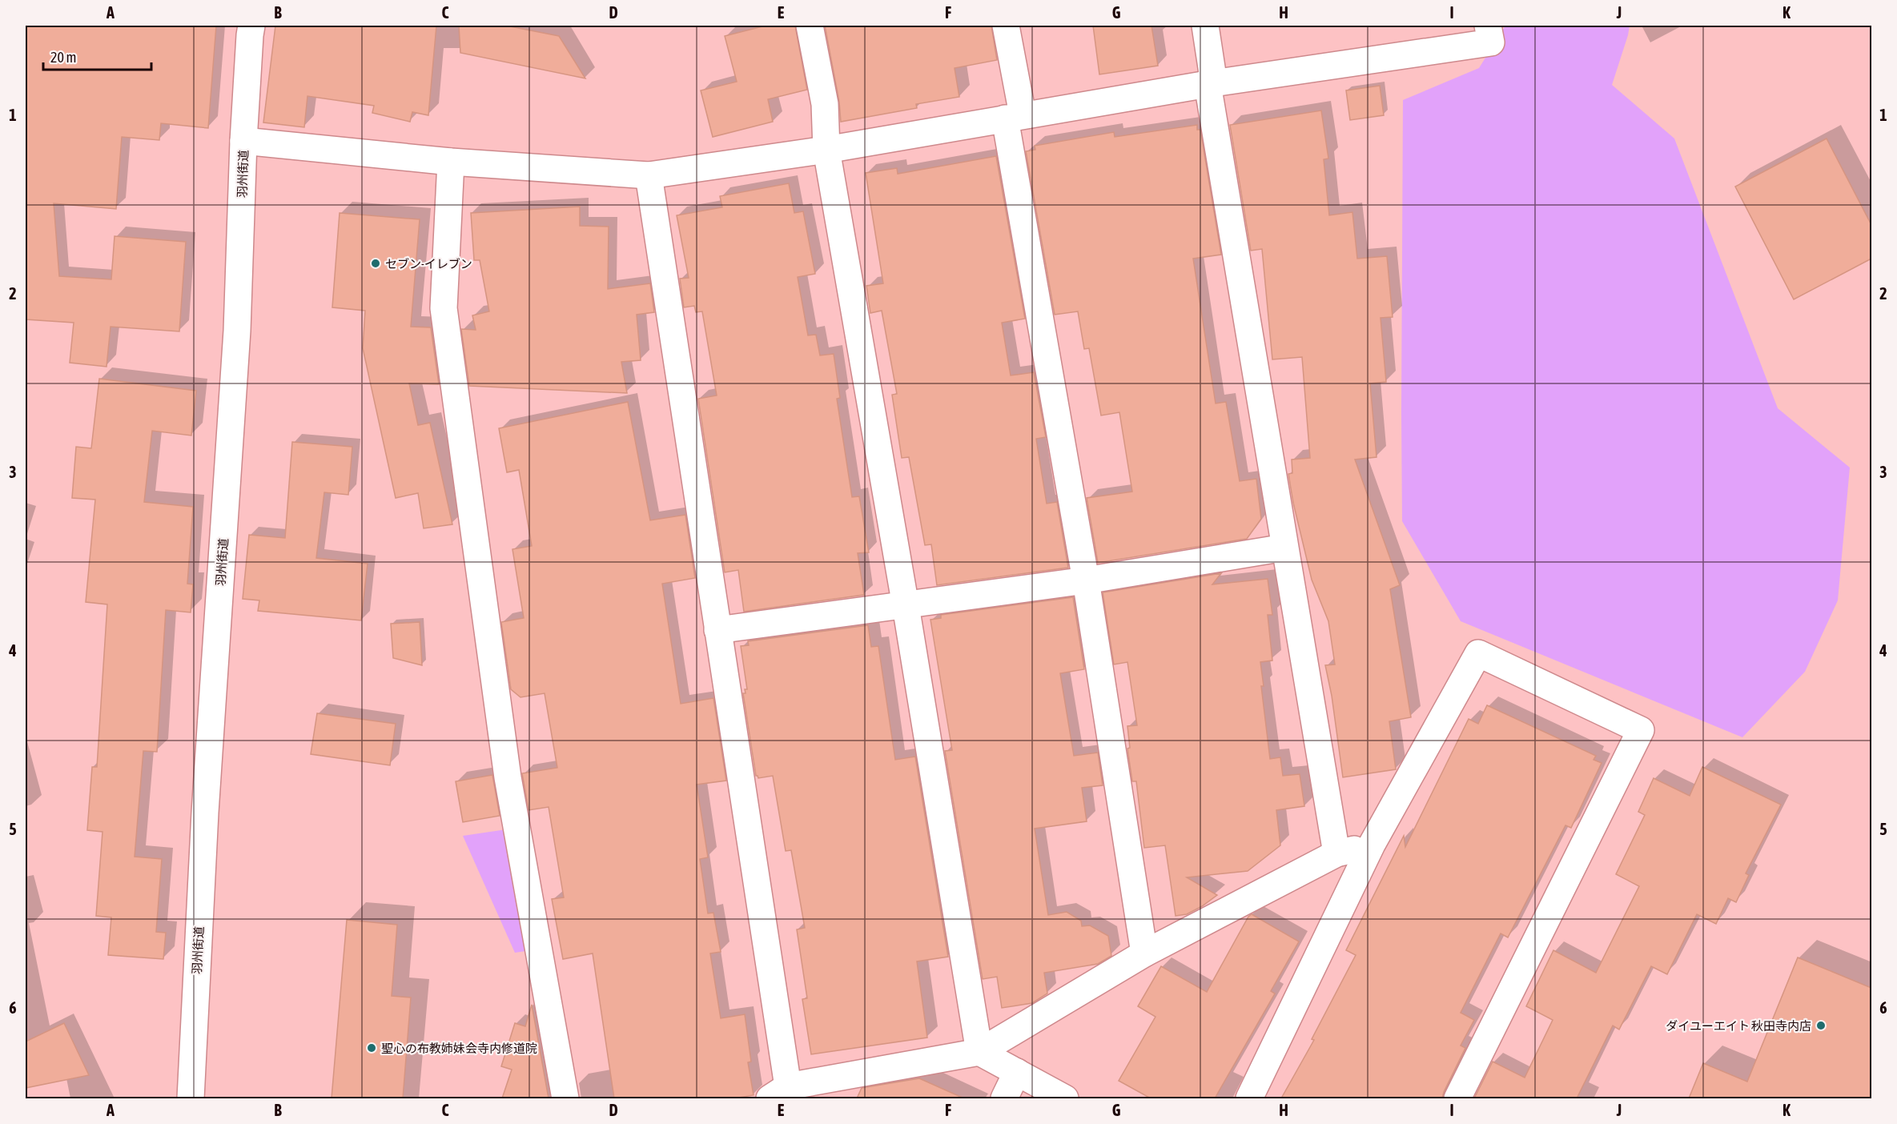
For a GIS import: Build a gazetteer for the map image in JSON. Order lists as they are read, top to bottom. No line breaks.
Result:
{"streets":{"street":["羽州街道"]},"places":["セブン-イレブン","ダイユーエイト 秋田寺内店","聖心の布教姉妹会寺内修道院"],"scale_bar":"20 m","grid":{"columns":["A","B","C","D","E","F","G","H","I","J","K"],"rows":["1","2","3","4","5","6"]}}
